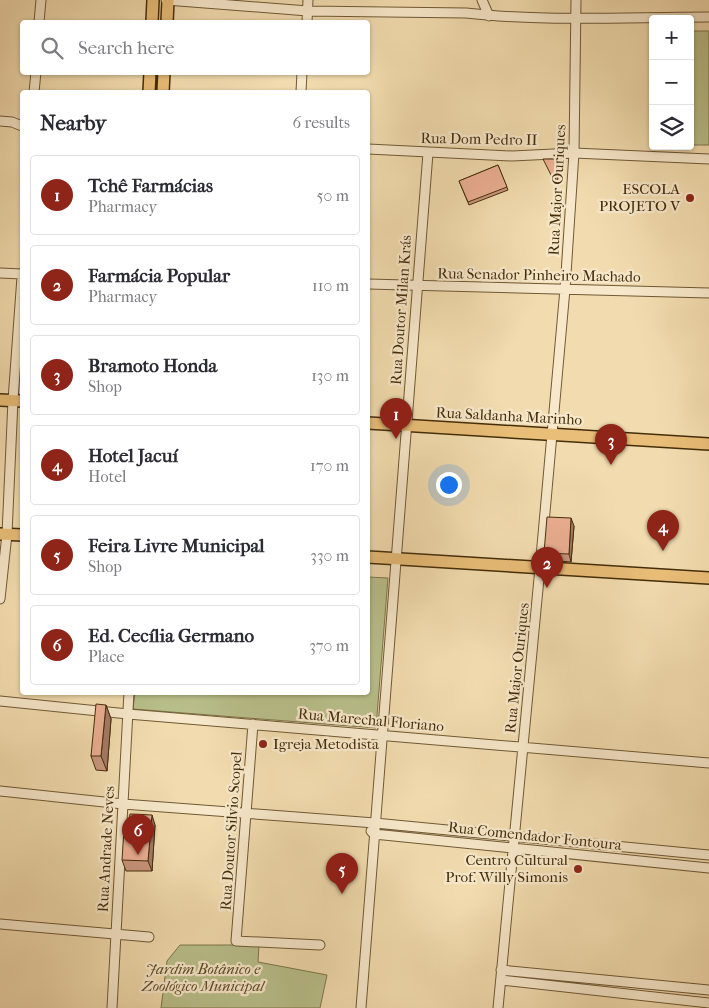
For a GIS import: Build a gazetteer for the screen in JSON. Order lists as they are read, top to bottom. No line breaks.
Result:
{"streets":{"main road":["Rua Saldanha Marinho"],"street":["Rua Dom Pedro II","Rua Major Ouriques","Rua Senador Pinheiro Machado","Rua Doutor Milan Krás","Rua Marechal Floriano","Rua Doutor Silvio Scopel","Rua Comendador Fontoura","Rua Andrade Neves"]},"crossings":[["Rua Dom Pedro II","Rua Major Ouriques"],["Rua Dom Pedro II","Rua Doutor Milan Krás"],["Rua Major Ouriques","Rua Senador Pinheiro Machado"],["Rua Major Ouriques","Rua Saldanha Marinho"],["Rua Major Ouriques","Rua Marechal Floriano"],["Rua Major Ouriques","Rua Comendador Fontoura"],["Rua Senador Pinheiro Machado","Rua Doutor Milan Krás"],["Rua Doutor Milan Krás","Rua Saldanha Marinho"],["Rua Doutor Milan Krás","Rua Marechal Floriano"],["Rua Doutor Milan Krás","Rua Comendador Fontoura"],["Rua Marechal Floriano","Rua Doutor Silvio Scopel"],["Rua Marechal Floriano","Rua Andrade Neves"],["Rua Doutor Silvio Scopel","Rua Comendador Fontoura"],["Rua Comendador Fontoura","Rua Andrade Neves"]],"parks":["Jardim Botânico e Zoológico Municipal"],"places":["ESCOLA PROJETO V","Igreja Metodista","Centro Cultural Prof. Willy Simonis"],"page":{"map_buttons":["+","−"],"search":"Search here","heading":["Nearby","6 results"],"list":[{"mark":"1","name":"Tchê Farmácias","note":"Pharmacy","value":"50 m"},{"mark":"2","name":"Farmácia Popular","note":"Pharmacy","value":"110 m"},{"mark":"3","name":"Bramoto Honda","note":"Shop","value":"130 m"},{"mark":"4","name":"Hotel Jacuí","note":"Hotel","value":"170 m"},{"mark":"5","name":"Feira Livre Municipal","note":"Shop","value":"330 m"},{"mark":"6","name":"Ed. Cecília Germano","note":"Place","value":"370 m"}],"pins":["1","3","4","2","6","5"]}}
